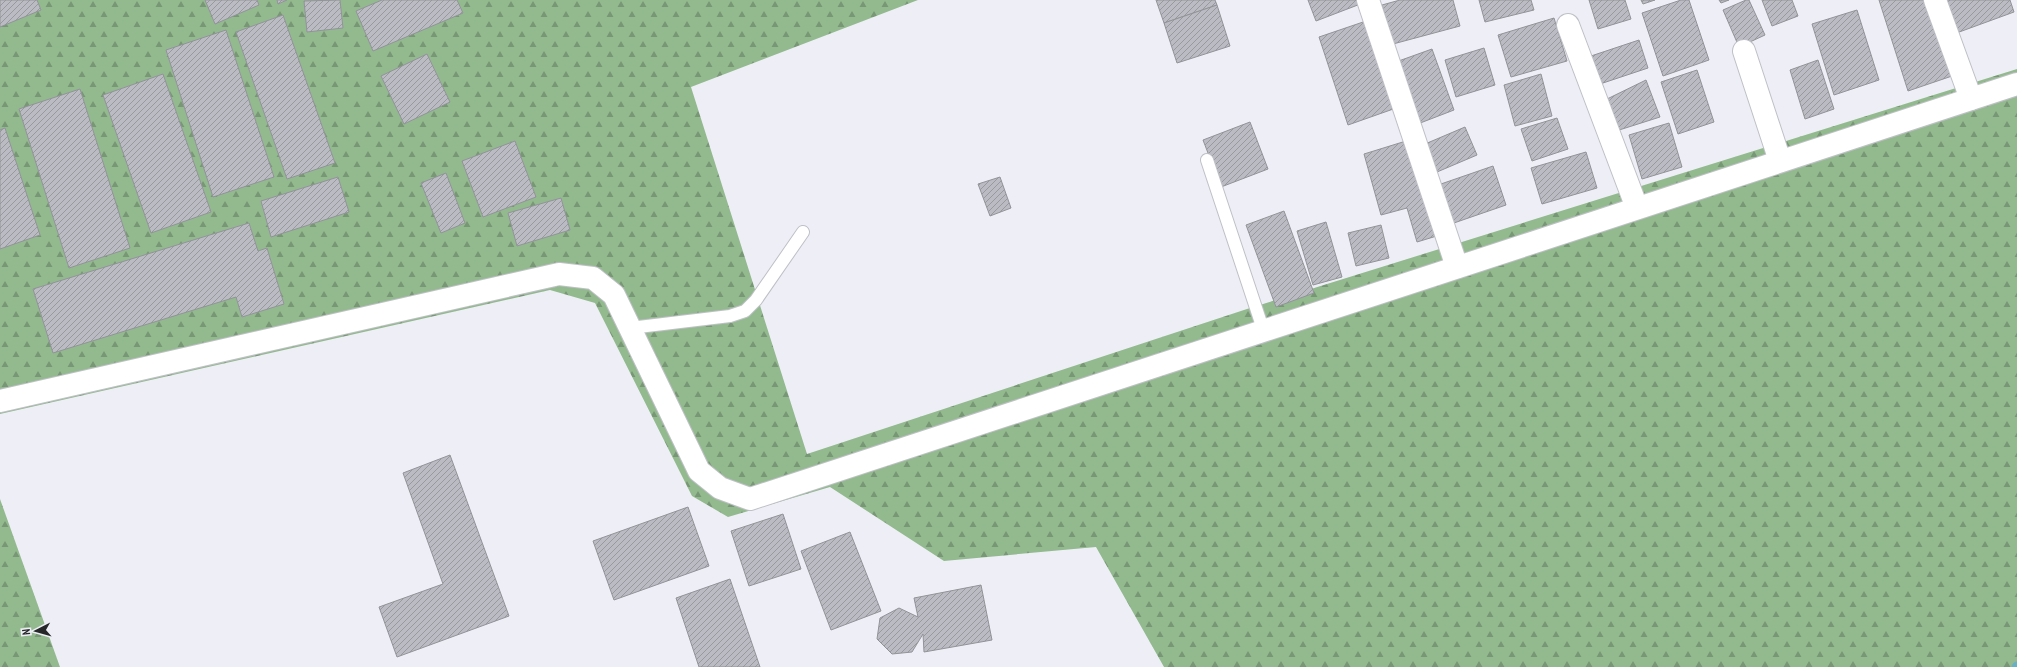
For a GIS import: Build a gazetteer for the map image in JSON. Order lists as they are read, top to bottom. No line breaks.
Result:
{"north":"left"}
